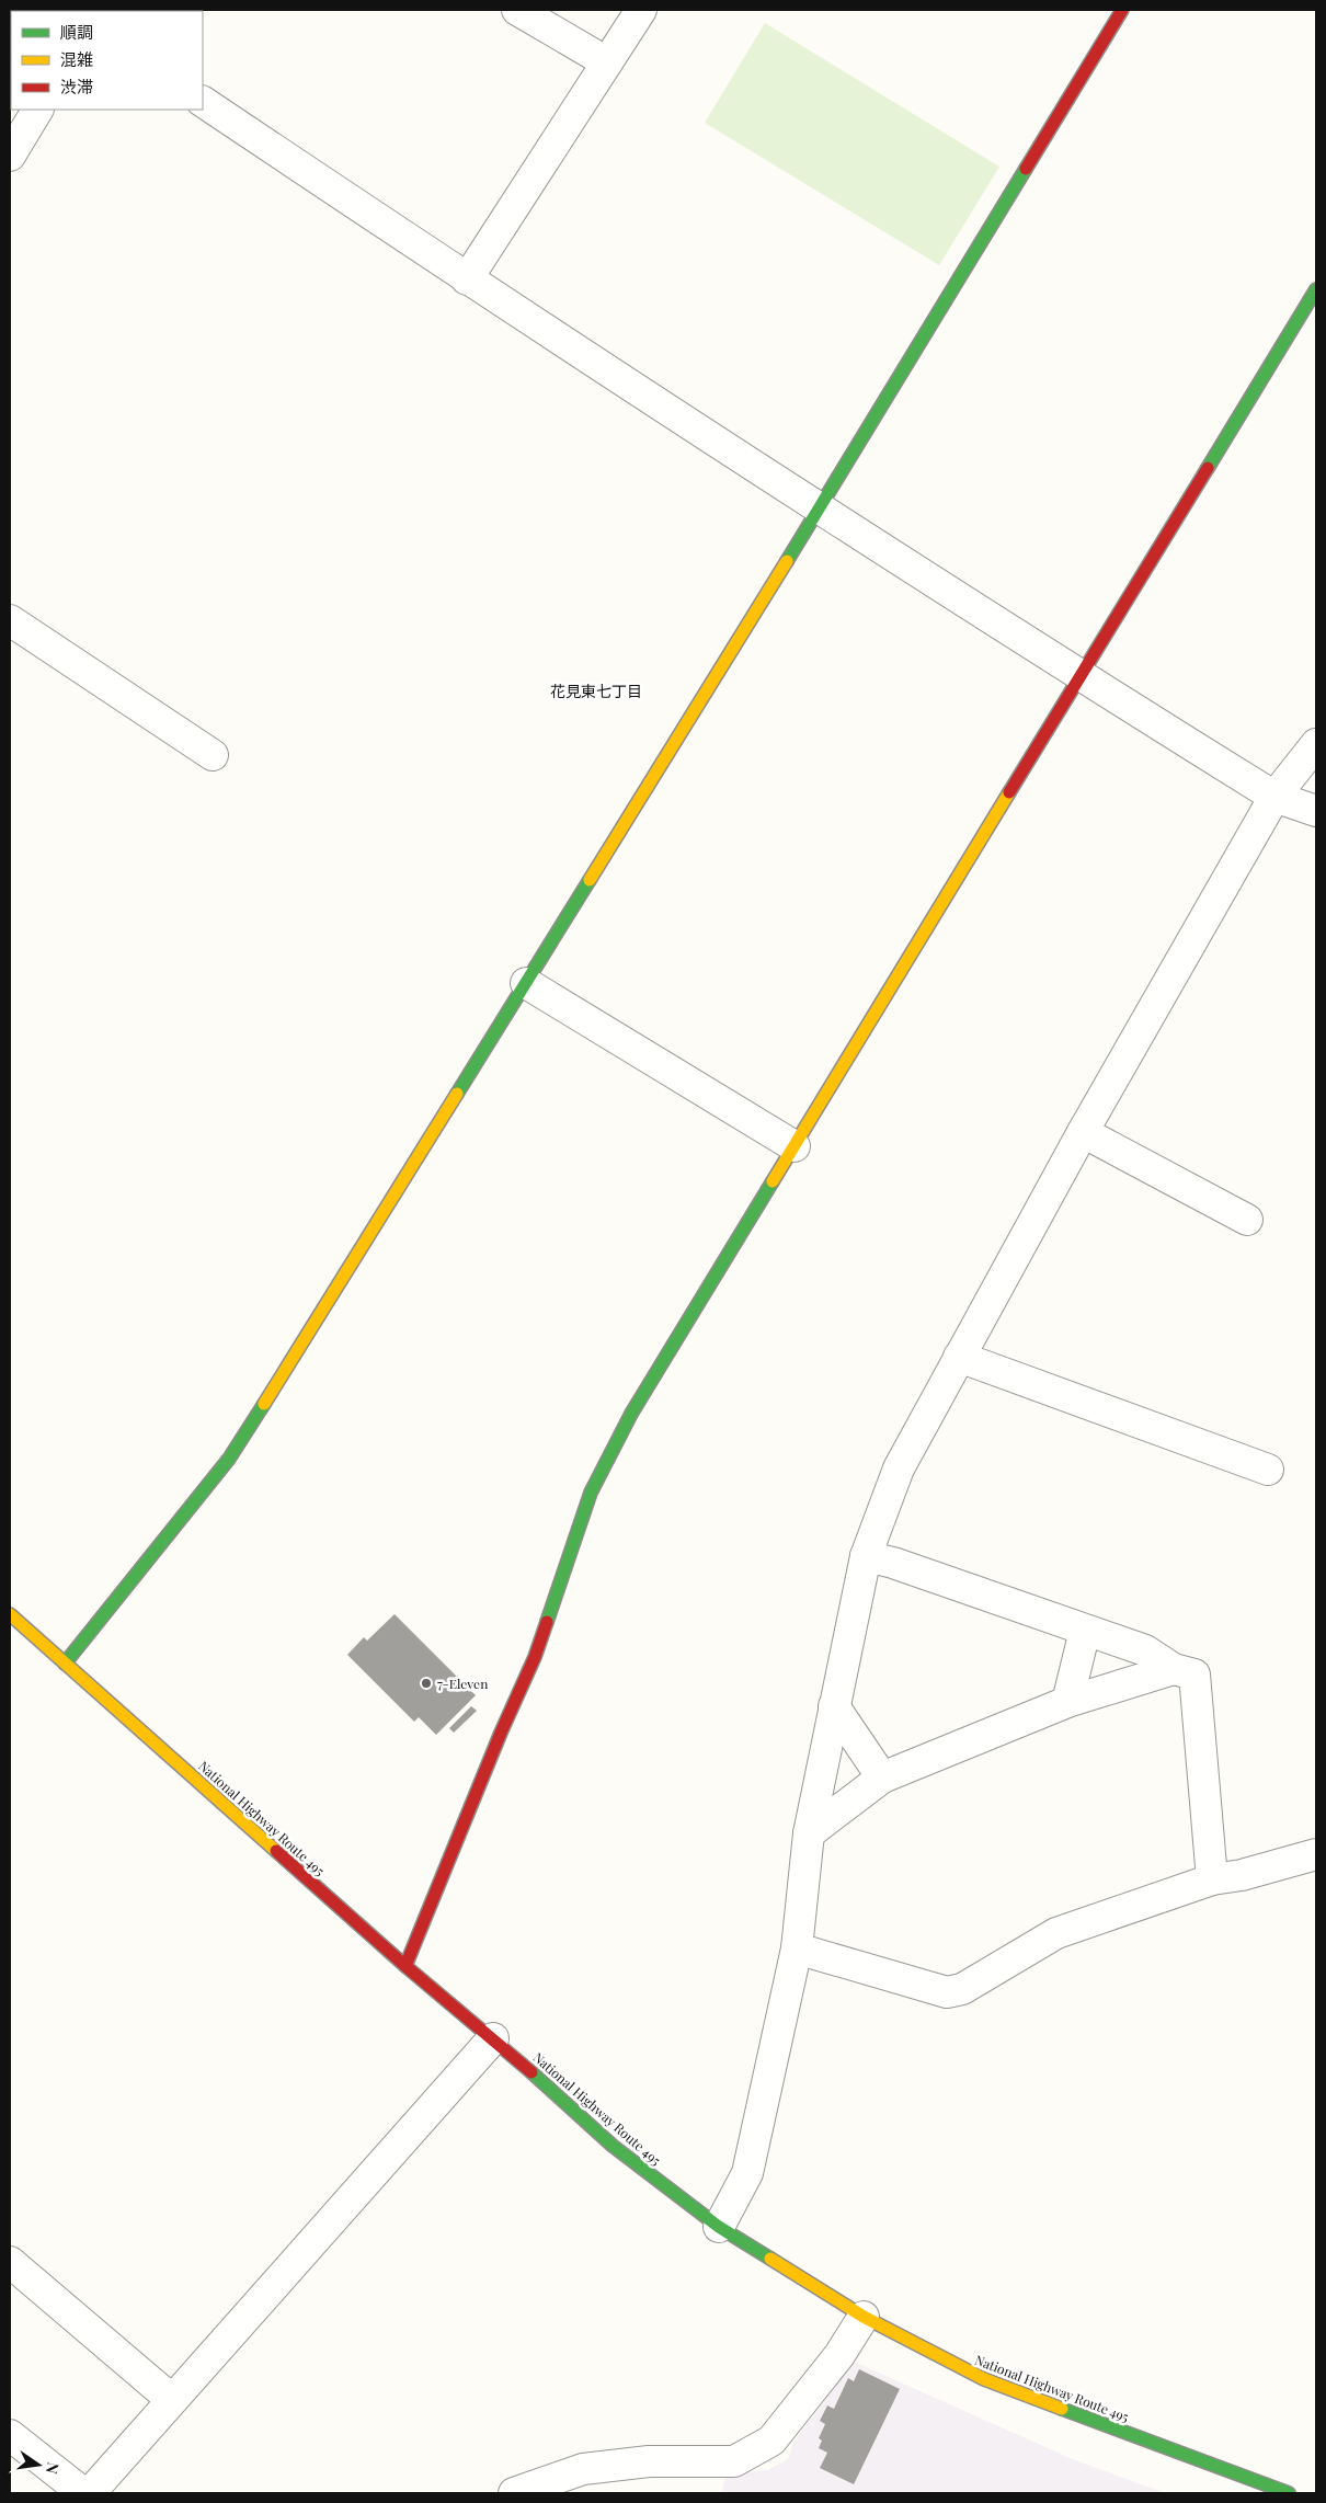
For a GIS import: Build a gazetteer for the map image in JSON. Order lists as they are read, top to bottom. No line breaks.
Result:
{"streets":{"main road":["National Highway Route 495"]},"districts":["花見東七丁目"],"places":["7-Eleven"],"legend":["順調","混雑","渋滞"],"north":"right"}
